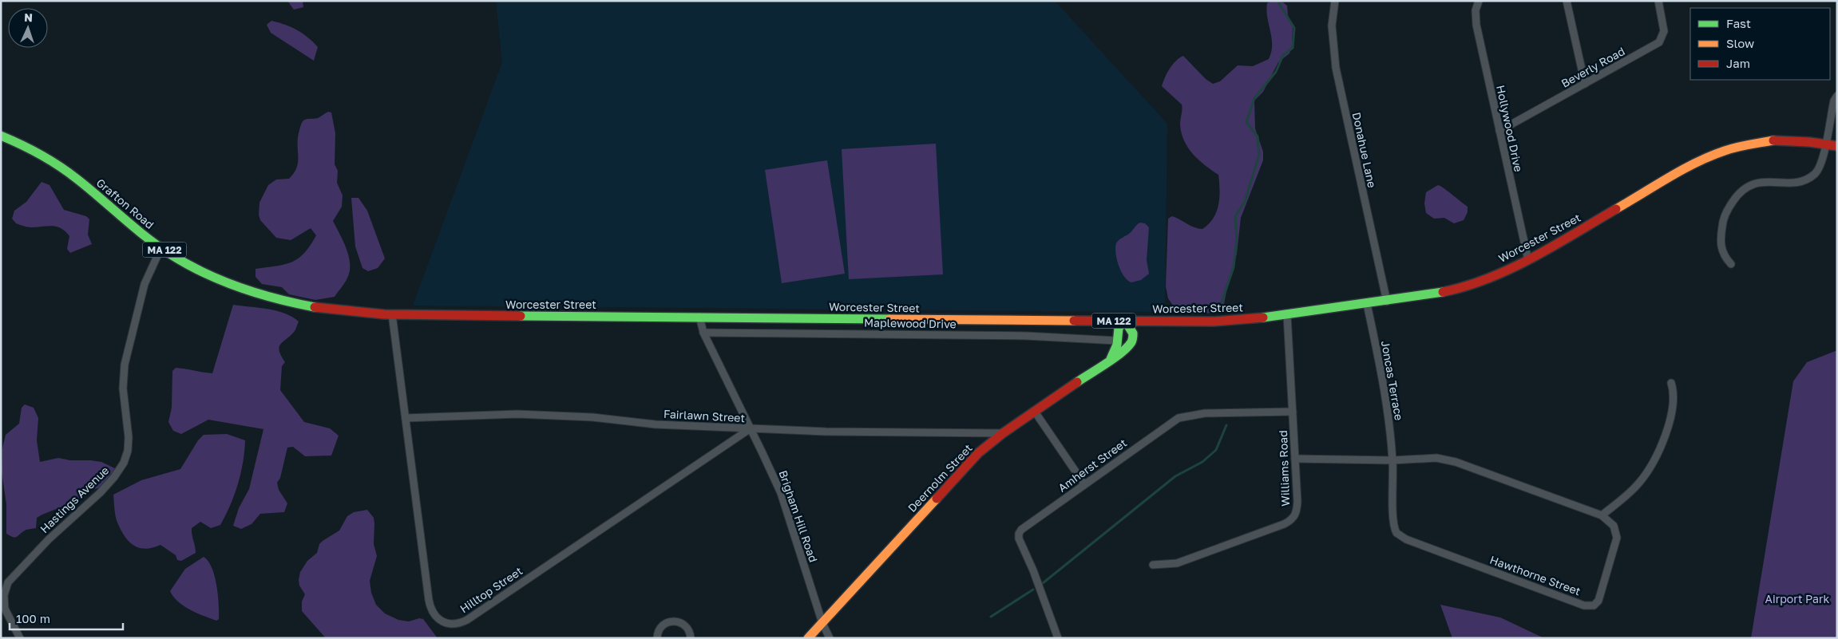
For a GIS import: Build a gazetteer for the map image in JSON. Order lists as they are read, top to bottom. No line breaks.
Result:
{"streets":{"main road":["Grafton Road","Worcester Street","MA 122","Deernolm Street"],"street":["Beverly Road","Hollywood Drive","Donahue Lane","Maplewood Drive","Joncas Terrace","Fairlawn Street","Amherst Street","Williams Road","Hastings Avenue","Brigham Hill Road","Hawthorne Street","Hilltop Street"]},"crossings":[["Beverly Road","Hollywood Drive"],["Hollywood Drive","Worcester Street"],["Donahue Lane","Worcester Street"],["Grafton Road","Worcester Street"],["Grafton Road","Hastings Avenue"],["Worcester Street","Joncas Terrace"],["Worcester Street","Williams Road"],["Worcester Street","Deernolm Street"],["Worcester Street","Brigham Hill Road"],["Worcester Street","Hilltop Street"],["Maplewood Drive","Brigham Hill Road"],["Joncas Terrace","Hawthorne Street"],["Fairlawn Street","Deernolm Street"],["Fairlawn Street","Brigham Hill Road"],["Fairlawn Street","Hilltop Street"],["Amherst Street","Williams Road"],["Williams Road","Hawthorne Street"],["Deernolm Street","Brigham Hill Road"],["Brigham Hill Road","Hilltop Street"]],"parks":["Airport Park"],"legend":["Fast","Slow","Jam"],"scale_bar":"100 m","north":"top"}
